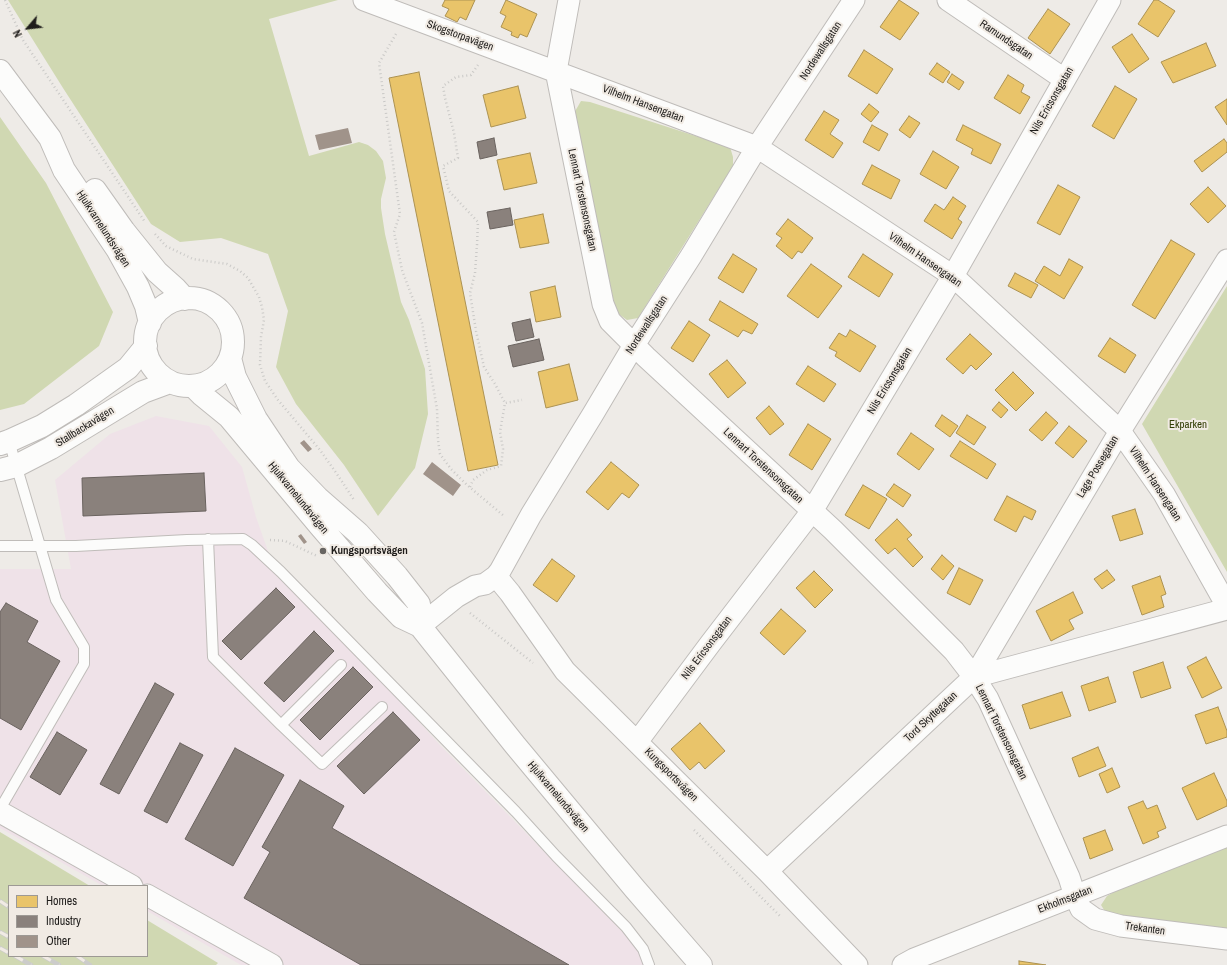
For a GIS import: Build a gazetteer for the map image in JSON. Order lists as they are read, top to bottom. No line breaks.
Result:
{"streets":{"street":["Skogstorpavägen","Ramundsgatan","Nordewallsgatan","Nils Ericsonsgatan","Vilhelm Hansengatan","Lennart Torstensonsgatan","Hjulkvarnelundsvägen","Stallbackavägen","Lage Possegatan","Tord Skyttegatan","Kungsportsvägen","Ekholmsgatan","Trekanten"]},"crossings":[["Skogstorpavägen","Vilhelm Hansengatan"],["Skogstorpavägen","Lennart Torstensonsgatan"],["Ramundsgatan","Nils Ericsonsgatan"],["Nordewallsgatan","Vilhelm Hansengatan"],["Nordewallsgatan","Lennart Torstensonsgatan"],["Nordewallsgatan","Hjulkvarnelundsvägen"],["Nordewallsgatan","Kungsportsvägen"],["Nils Ericsonsgatan","Vilhelm Hansengatan"],["Nils Ericsonsgatan","Lennart Torstensonsgatan"],["Nils Ericsonsgatan","Kungsportsvägen"],["Vilhelm Hansengatan","Lennart Torstensonsgatan"],["Vilhelm Hansengatan","Lage Possegatan"],["Lennart Torstensonsgatan","Lage Possegatan"],["Lennart Torstensonsgatan","Tord Skyttegatan"],["Lennart Torstensonsgatan","Ekholmsgatan"],["Lennart Torstensonsgatan","Trekanten"],["Hjulkvarnelundsvägen","Stallbackavägen"],["Lage Possegatan","Tord Skyttegatan"],["Tord Skyttegatan","Kungsportsvägen"],["Ekholmsgatan","Trekanten"]],"parks":["Ekparken"],"places":["Kungsportsvägen"],"legend":["Homes","Industry","Other"],"north":"bottom left"}
